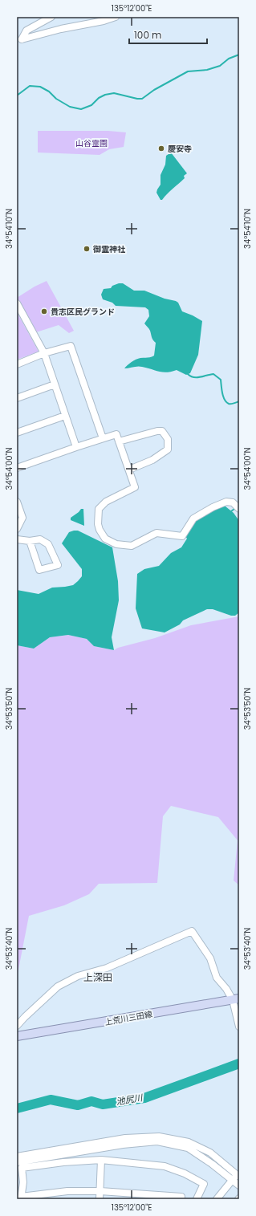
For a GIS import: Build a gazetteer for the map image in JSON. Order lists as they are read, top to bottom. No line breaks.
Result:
{"streets":{"main road":["上荒川三田線"]},"districts":["上深田"],"water":["池尻川"],"parks":["山谷霊園"],"places":["慶安寺","御霊神社","貴志区民グランド"],"scale_bar":"100 m","coordinates":["135°12'00\"E","34°54'10\"N","34°54'00\"N","34°53'50\"N","34°53'40\"N"]}
